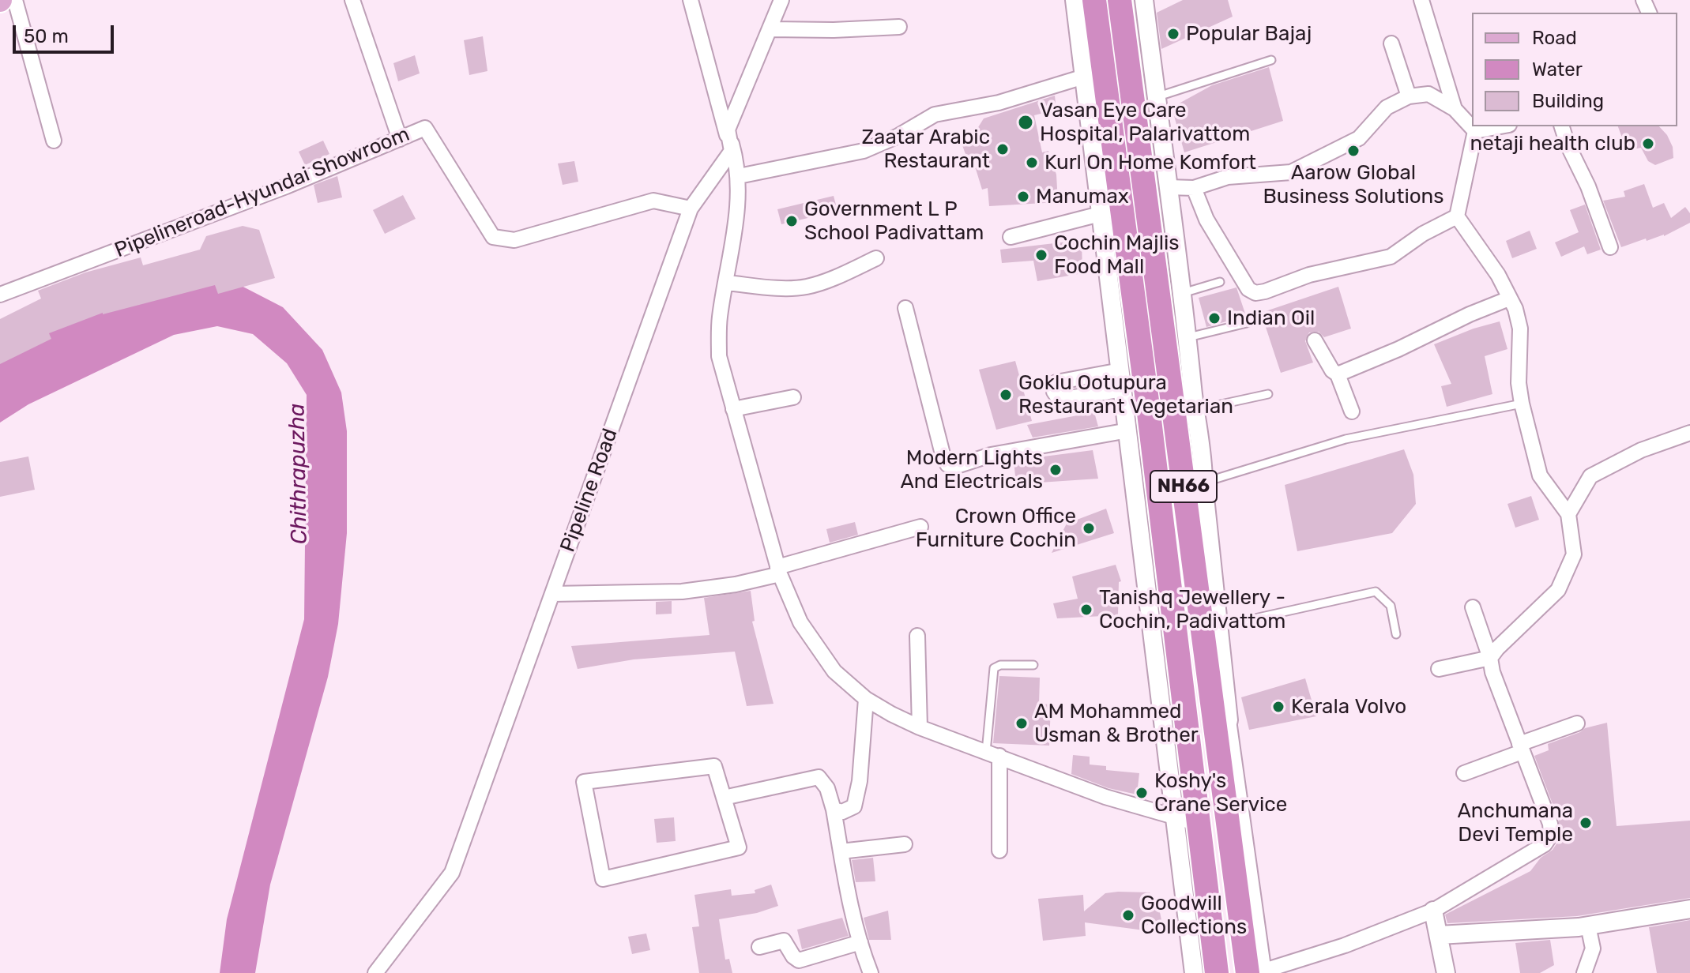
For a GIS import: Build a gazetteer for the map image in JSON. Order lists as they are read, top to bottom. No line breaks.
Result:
{"streets":{"highway":["NH66"],"street":["Pipelineroad-Hyundai Showroom","Pipeline Road"]},"crossings":[["Pipelineroad-Hyundai Showroom","Pipeline Road"]],"water":["Chithrapuzha"],"places":["Popular Bajaj","Vasan Eye Care Hospital, Palarivattom","netaji health club","Zaatar Arabic Restaurant","Aarow Global Business Solutions","Kurl On Home Komfort","Manumax","Government L P School Padivattam","Cochin Majlis Food Mall","Indian Oil","Goklu Ootupura Restaurant Vegetarian","Modern Lights And Electricals","Crown Office Furniture Cochin","Tanishq Jewellery - Cochin, Padivattom","Kerala Volvo","AM Mohammed Usman & Brother","Koshy's Crane Service","Anchumana Devi Temple","Goodwill Collections"],"legend":["Road","Water","Building"],"scale_bar":"50 m"}
